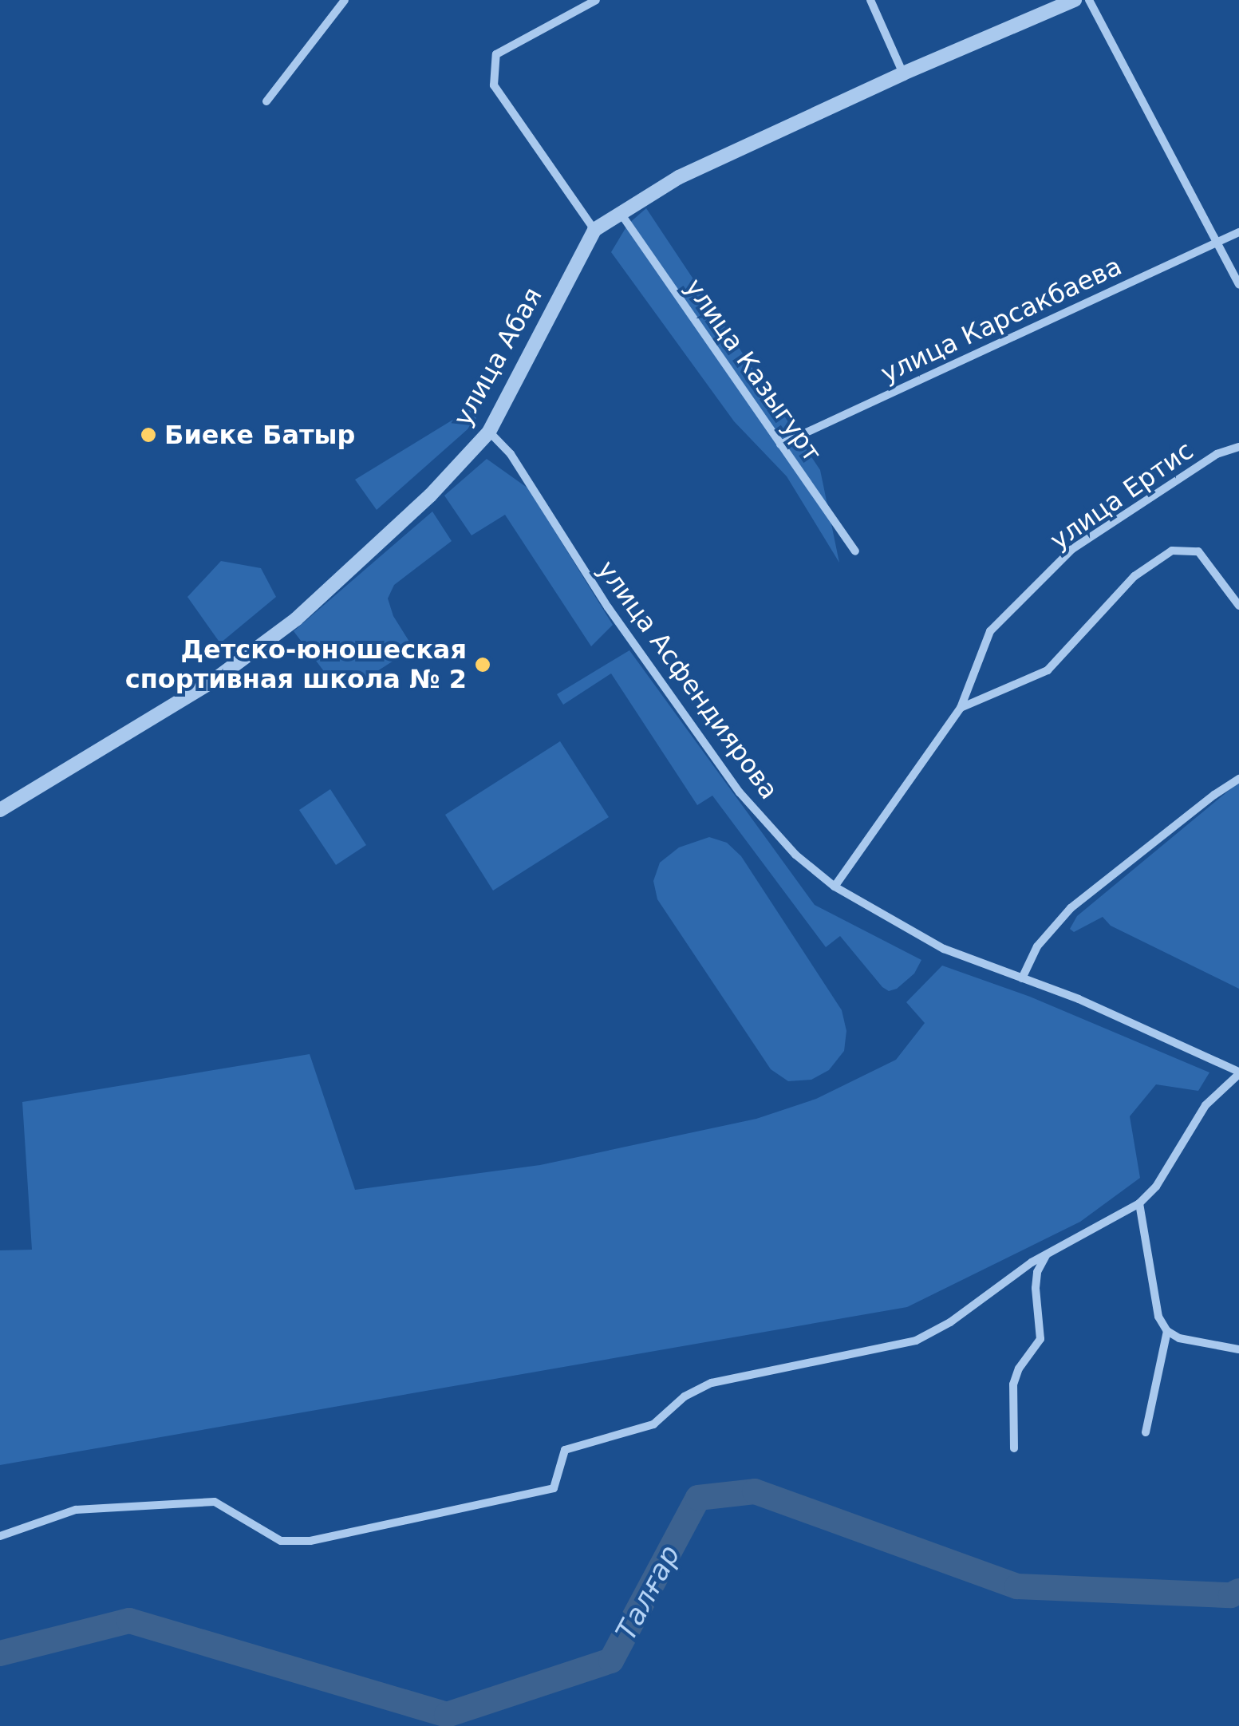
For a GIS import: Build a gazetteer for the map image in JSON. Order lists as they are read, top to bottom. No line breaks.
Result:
{"streets":{"street":["улица Карсакбаева","улица Абая","улица Казыгурт","улица Ертис","улица Асфендиярова"]},"crossings":[["улица Карсакбаева","улица Казыгурт"],["улица Абая","улица Казыгурт"],["улица Абая","улица Асфендиярова"],["улица Ертис","улица Асфендиярова"]],"water":["Талғар"],"places":["Биеке Батыр","Детско-юношеская спортивная школа № 2"]}
